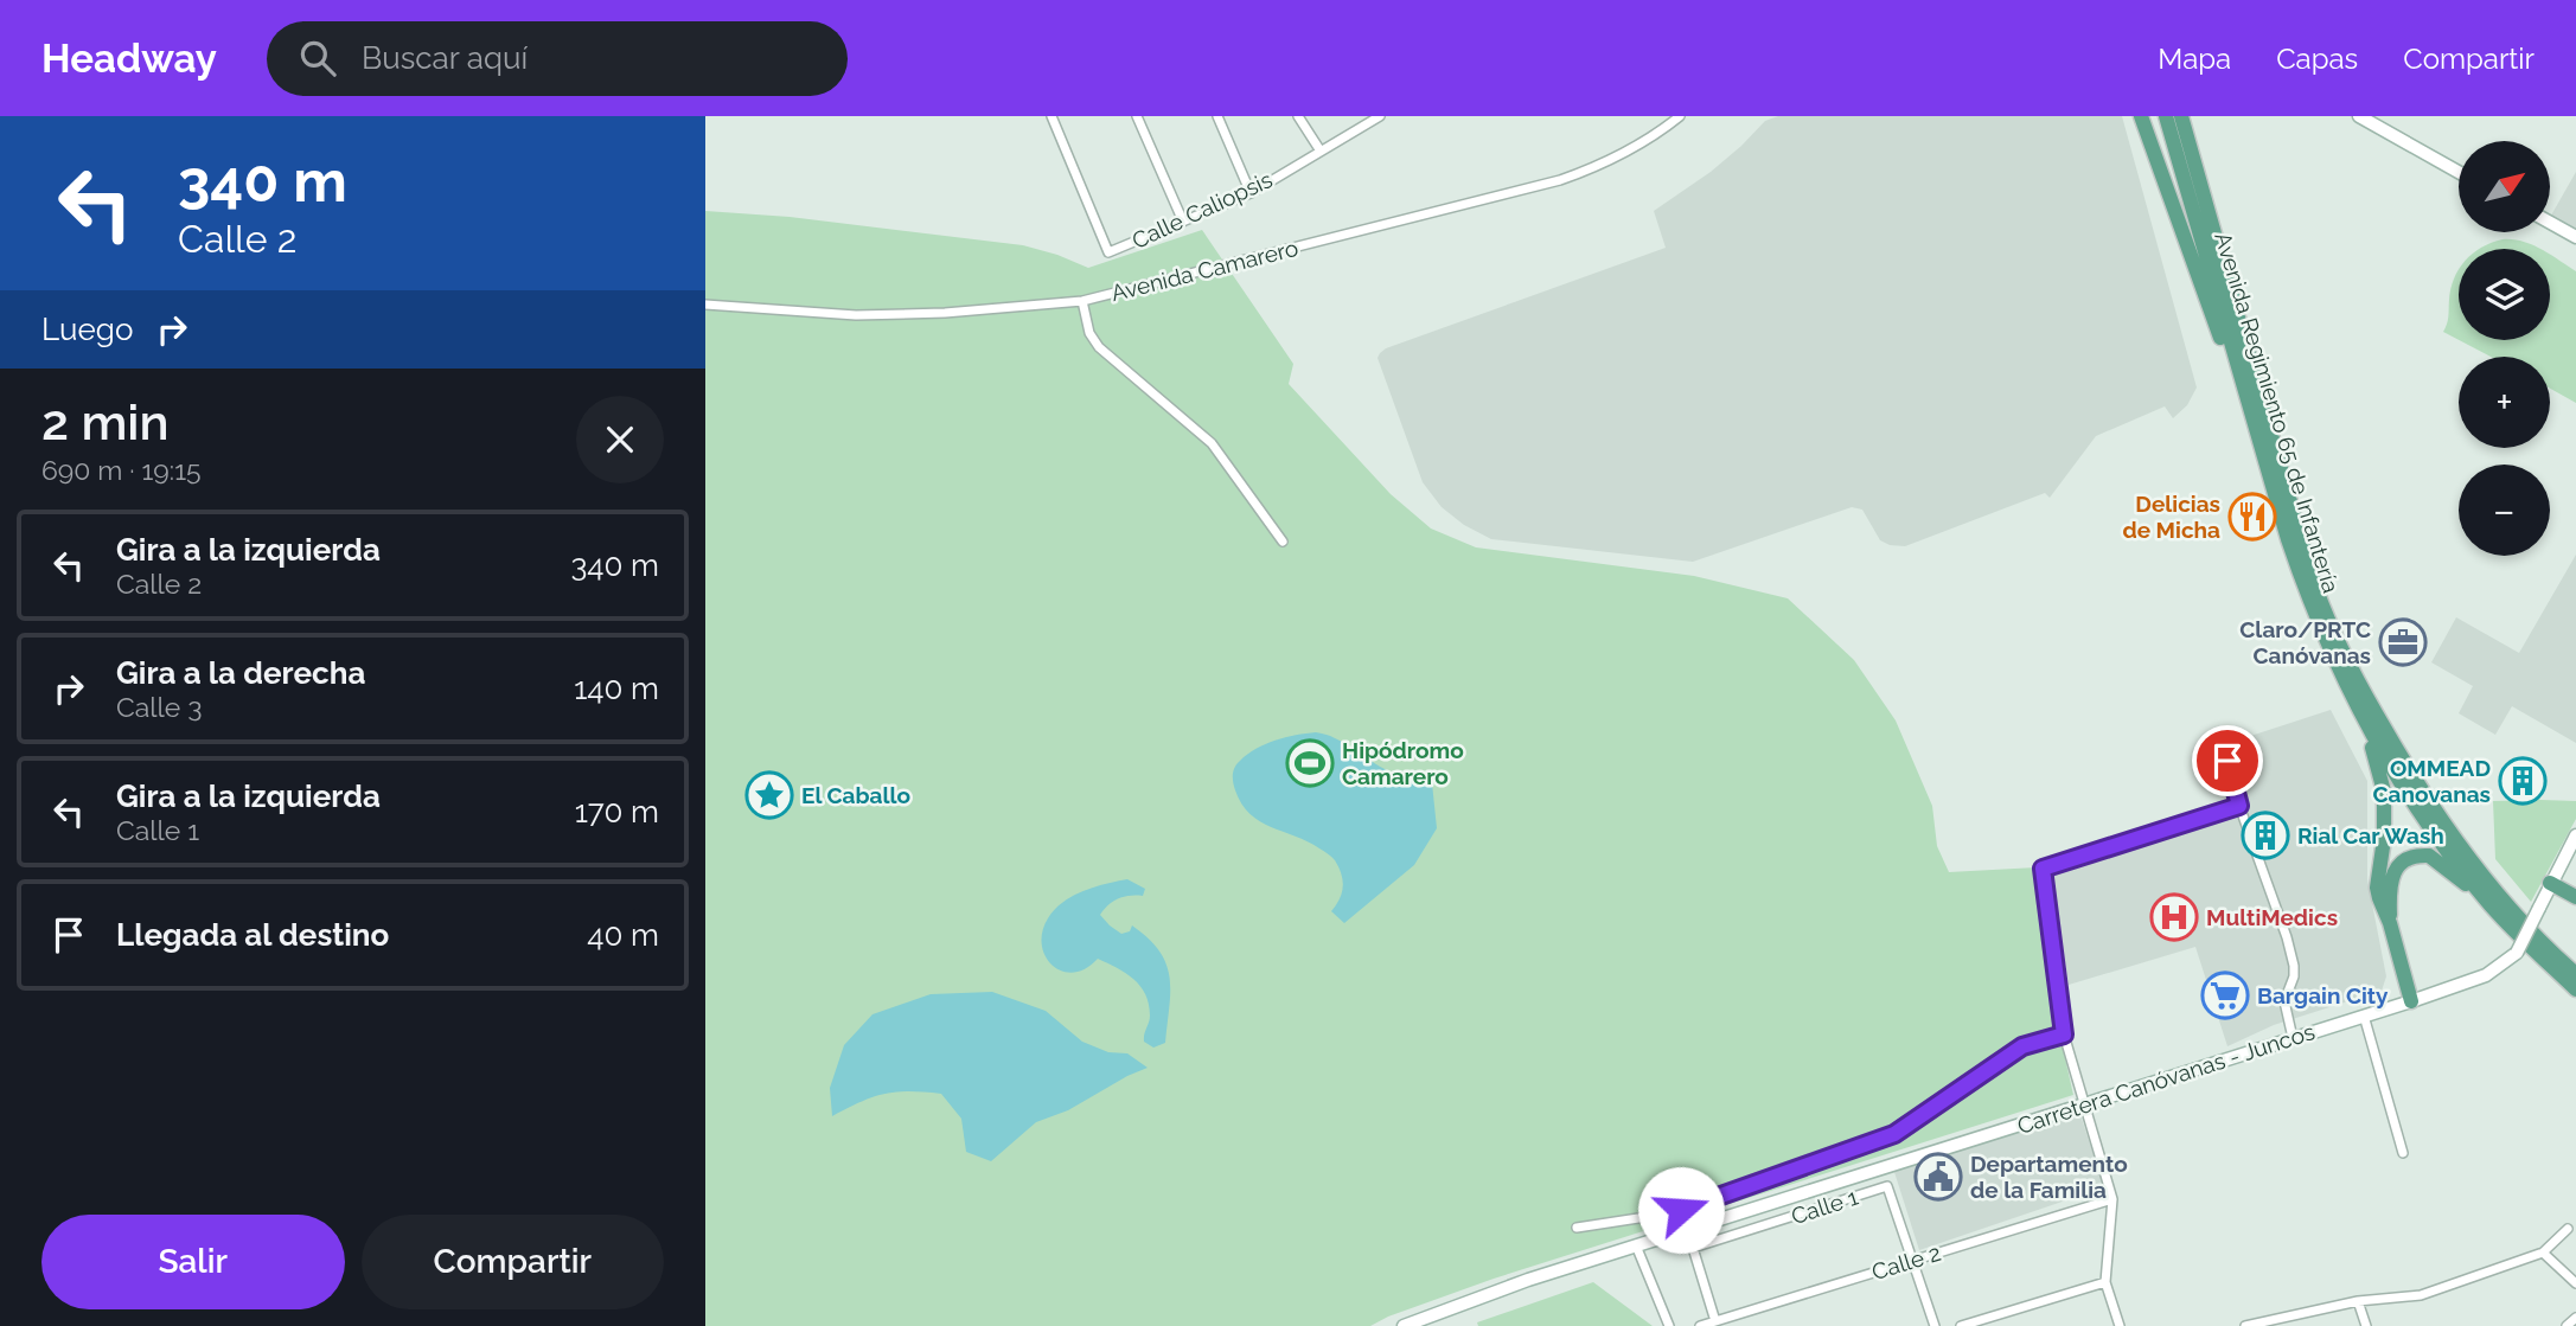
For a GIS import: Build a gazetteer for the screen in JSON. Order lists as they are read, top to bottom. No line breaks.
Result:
{"streets":{"main road":["Avenida Regimiento 65 de Infantería","Carretera Canóvanas - Juncos"],"street":["Calle Caliopsis","Avenida Camarero","Calle 1","Calle 2"]},"crossings":[["Calle 1","Calle 2"]],"places":{"restaurant":["Delicias de Micha"],"office":["Claro/PRTC Canóvanas"],"sports":["Hipódromo Camarero"],"building":["OMMEAD Canovanas","Rial Car Wash"],"place":["El Caballo"],"hospital":["MultiMedics"],"supermarket":["Bargain City"],"public building":["Departamento de la Familia"]},"north":"top right","page":{"header":"Headway","search":"Buscar aquí","nav":["Mapa","Capas","Compartir"],"turn":["340 m","Calle 2"],"map_buttons":["+","−"],"then":"Luego","heading":["2 min","690 m · 19:15"],"list":[{"name":"Gira a la izquierda","note":"Calle 2","value":"340 m"},{"name":"Gira a la derecha","note":"Calle 3","value":"140 m"},{"name":"Gira a la izquierda","note":"Calle 1","value":"170 m"},{"name":"Llegada al destino","value":"40 m"}],"buttons":["Salir","Compartir"]}}
